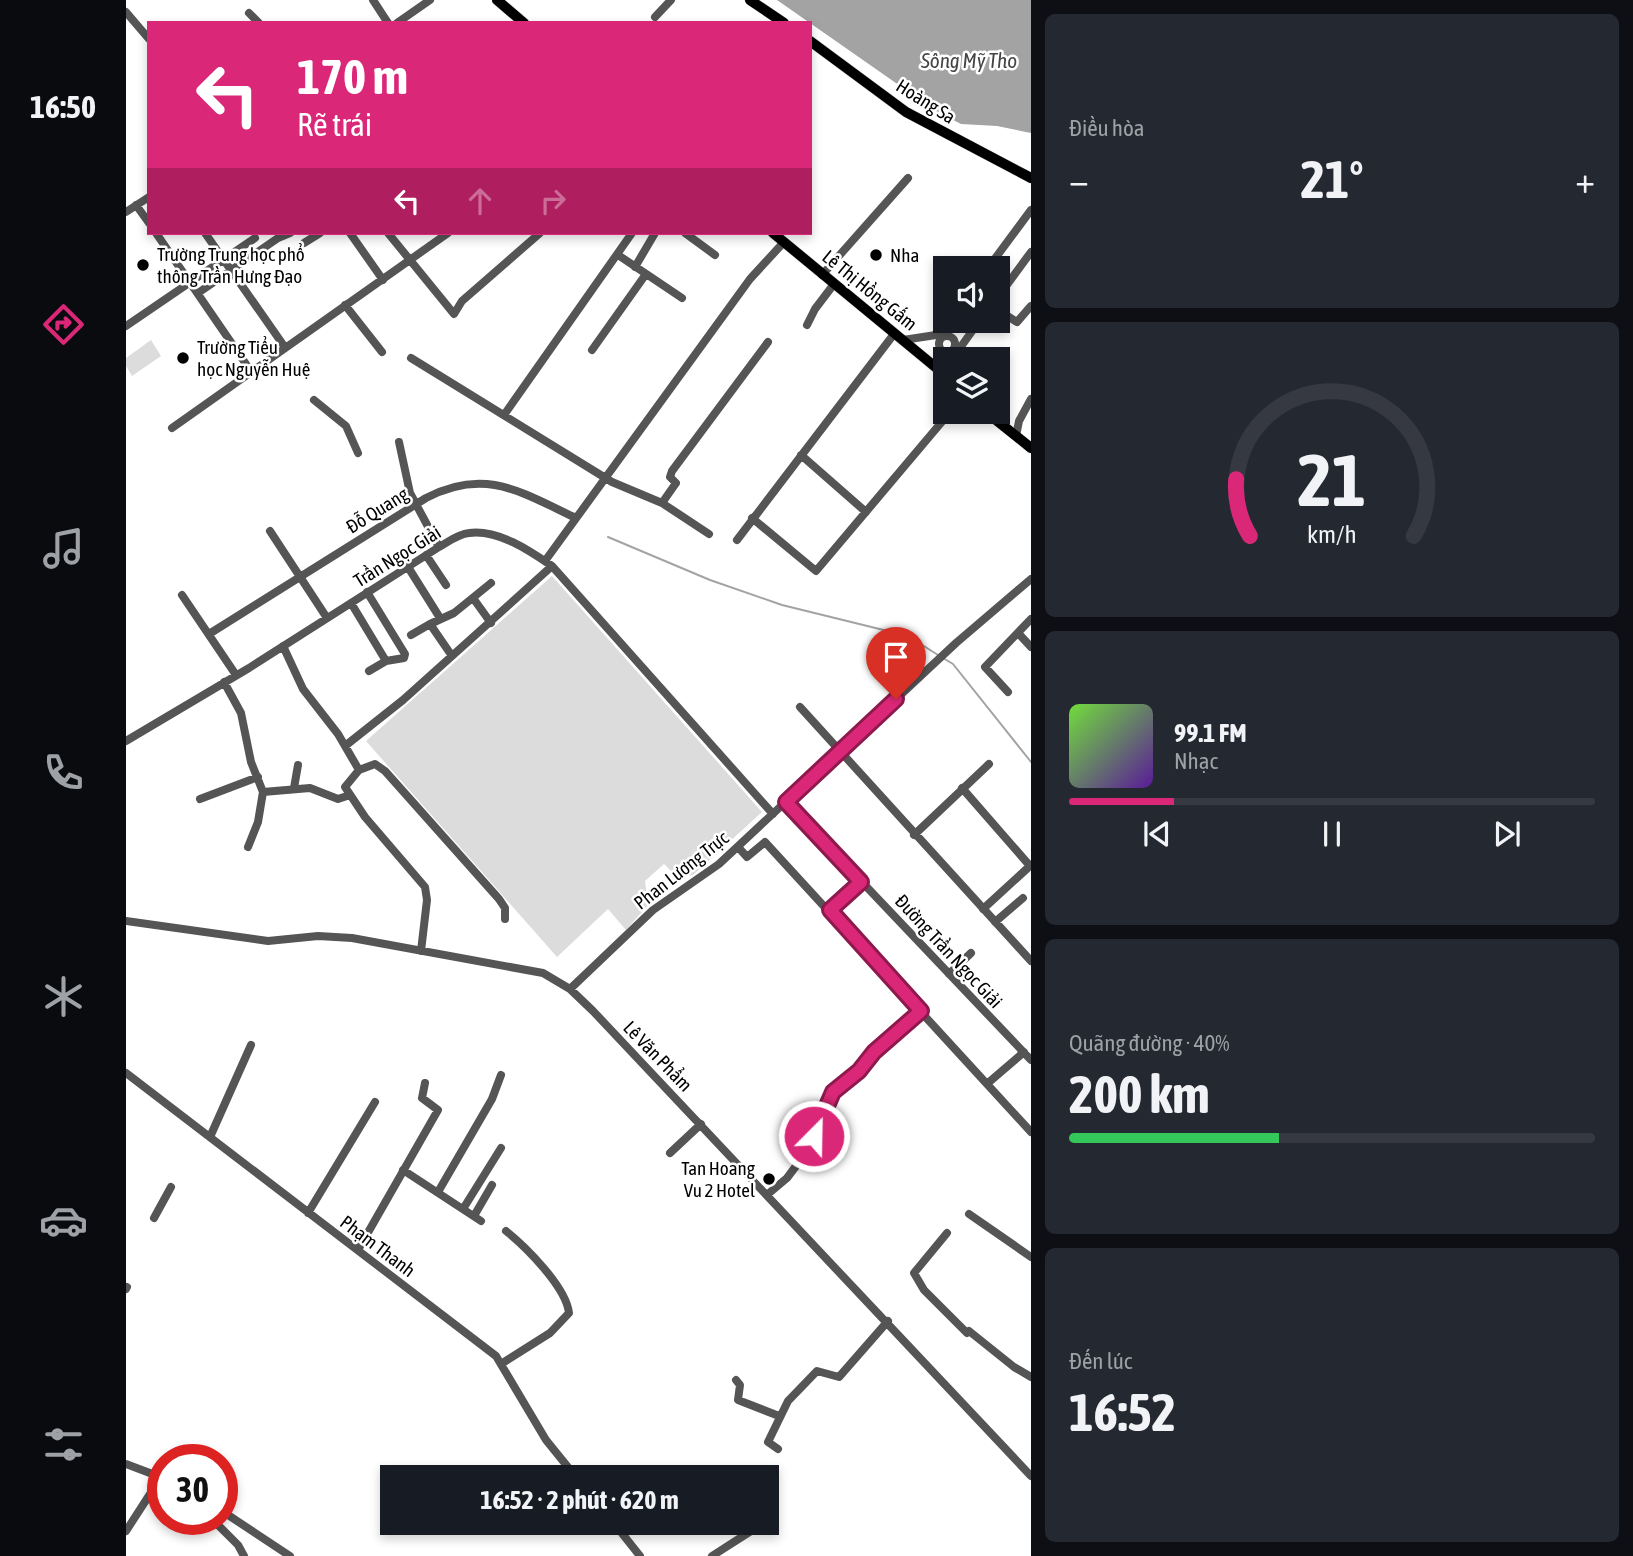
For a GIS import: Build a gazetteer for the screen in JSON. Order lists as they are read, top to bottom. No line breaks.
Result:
{"streets":{"main road":["Hoàng Sa","Lê Thị Hồng Gấm"],"street":["Đỗ Quang","Trần Ngọc Giải","Phan Lương Trực","Đường Trần Ngọc Giải","Lê Văn Phẩm","Phạm Thanh"]},"crossings":[["Trần Ngọc Giải","Phan Lương Trực"],["Phan Lương Trực","Đường Trần Ngọc Giải"],["Phan Lương Trực","Lê Văn Phẩm"]],"water":["Sông Mỹ Tho"],"places":["Nha","Trường Trung học phổ thông Trần Hưng Đạo","Trường Tiểu học Nguyễn Huệ","Tan Hoang Vu 2 Hotel"],"page":{"tabs":"16:50","tile":["Điều hòa",["Quãng đường · 40%","200 km"],["Đến lúc","16:52"]],"turn":["170 m","Rẽ trái"],"heat":["−","21°","+"],"song":["99.1 FM","Nhạc"],"limit":"30","trip":"16:52 · 2 phút · 620 m","gauge":["21","km/h"]}}
